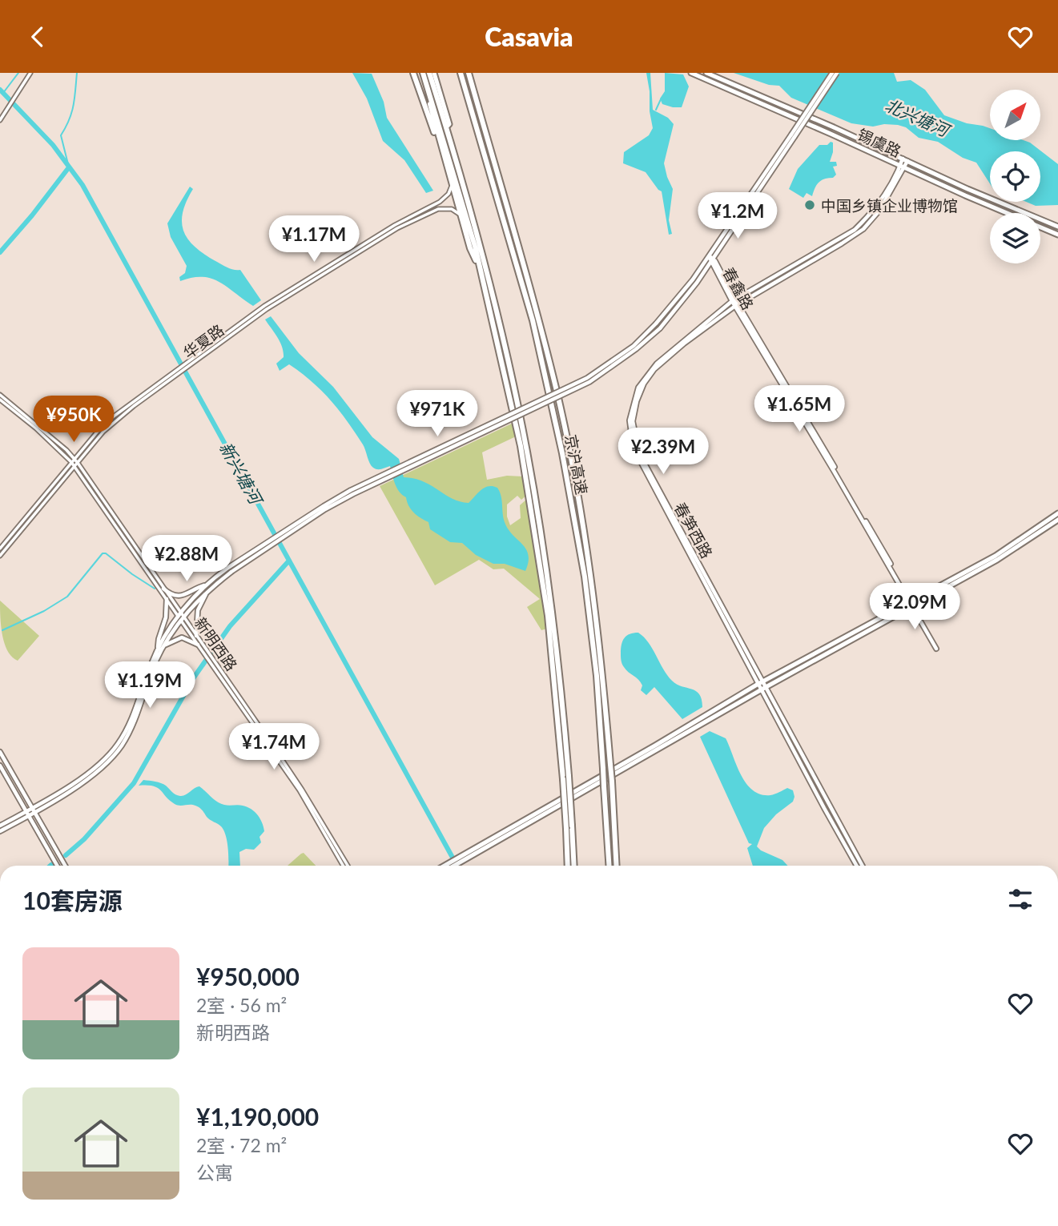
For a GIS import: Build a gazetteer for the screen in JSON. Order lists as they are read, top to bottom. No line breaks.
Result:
{"streets":{"highway":["京沪高速"],"main road":["锡虞路","春鑫路","春笋西路"],"street":["华夏路","新明西路"]},"crossings":[["锡虞路","春笋西路"],["春鑫路","春笋西路"],["华夏路","新明西路"]],"water":["北兴塘河","新兴塘河"],"places":["中国乡镇企业博物馆"],"north":"top right","page":{"header":"Casavia","price":["¥1.2M","¥1.17M","¥1.65M","¥971K","¥950K","¥2.39M","¥2.88M","¥2.09M","¥1.19M","¥1.74M"],"heading":"10套房源","list":[{"name":"¥950,000","note":"2室 · 56 m² · 新明西路"},{"name":"¥1,190,000","note":"2室 · 72 m² · 公寓"}]}}
